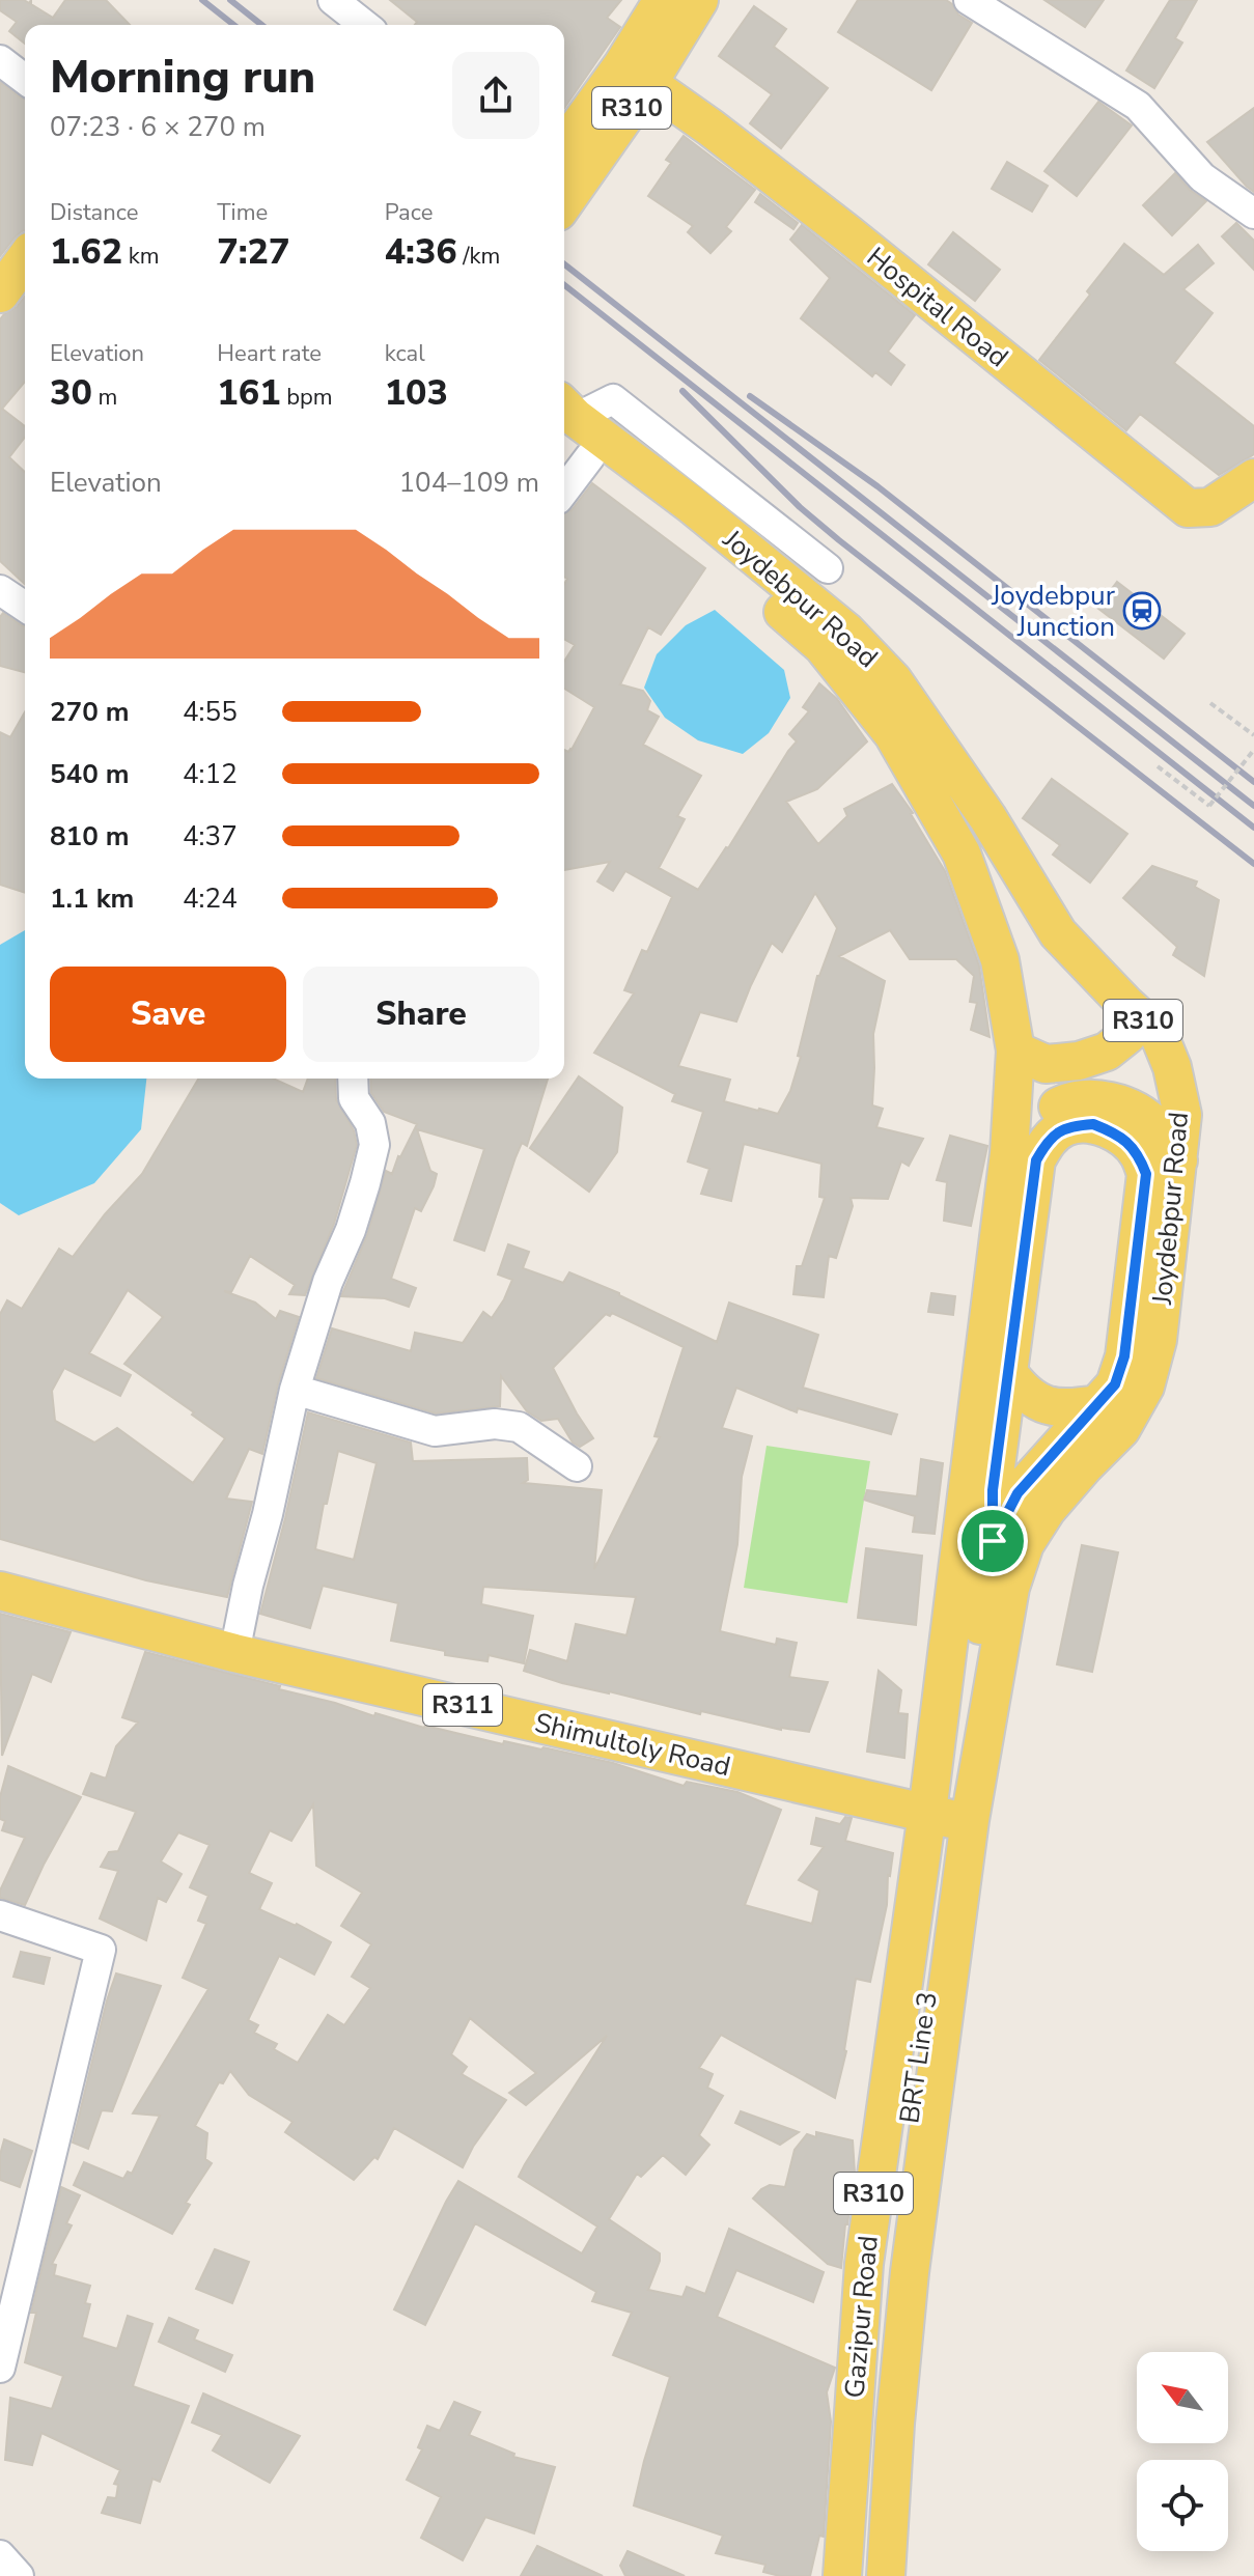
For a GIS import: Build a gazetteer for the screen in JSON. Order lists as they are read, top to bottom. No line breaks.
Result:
{"streets":{"main road":["R310","Hospital Road","Joydebpur Road","R311","Shimultoly Road","BRT Line 3","Gazipur Road"]},"crossings":[["R310","Hospital Road"],["Joydebpur Road","Shimultoly Road"],["Joydebpur Road","BRT Line 3"],["Joydebpur Road","Gazipur Road"],["Shimultoly Road","BRT Line 3"],["Shimultoly Road","Gazipur Road"],["BRT Line 3","Gazipur Road"]],"places":{"station":["Joydebpur Junction"]},"north":"top left","page":{"heading":["Morning run","07:23 · 6 × 270 m"],"stats":[["Distance","1.62 km"],["Time","7:27"],["Pace","4:36 /km"],["Elevation","30 m"],["Heart rate","161 bpm"],["kcal","103"]],"chart":["Elevation","104–109 m"],"list":[{"name":"270 m","note":"4:55"},{"name":"540 m","note":"4:12"},{"name":"810 m","note":"4:37"},{"name":"1.1 km","note":"4:24"}],"buttons":["Save","Share"]}}
